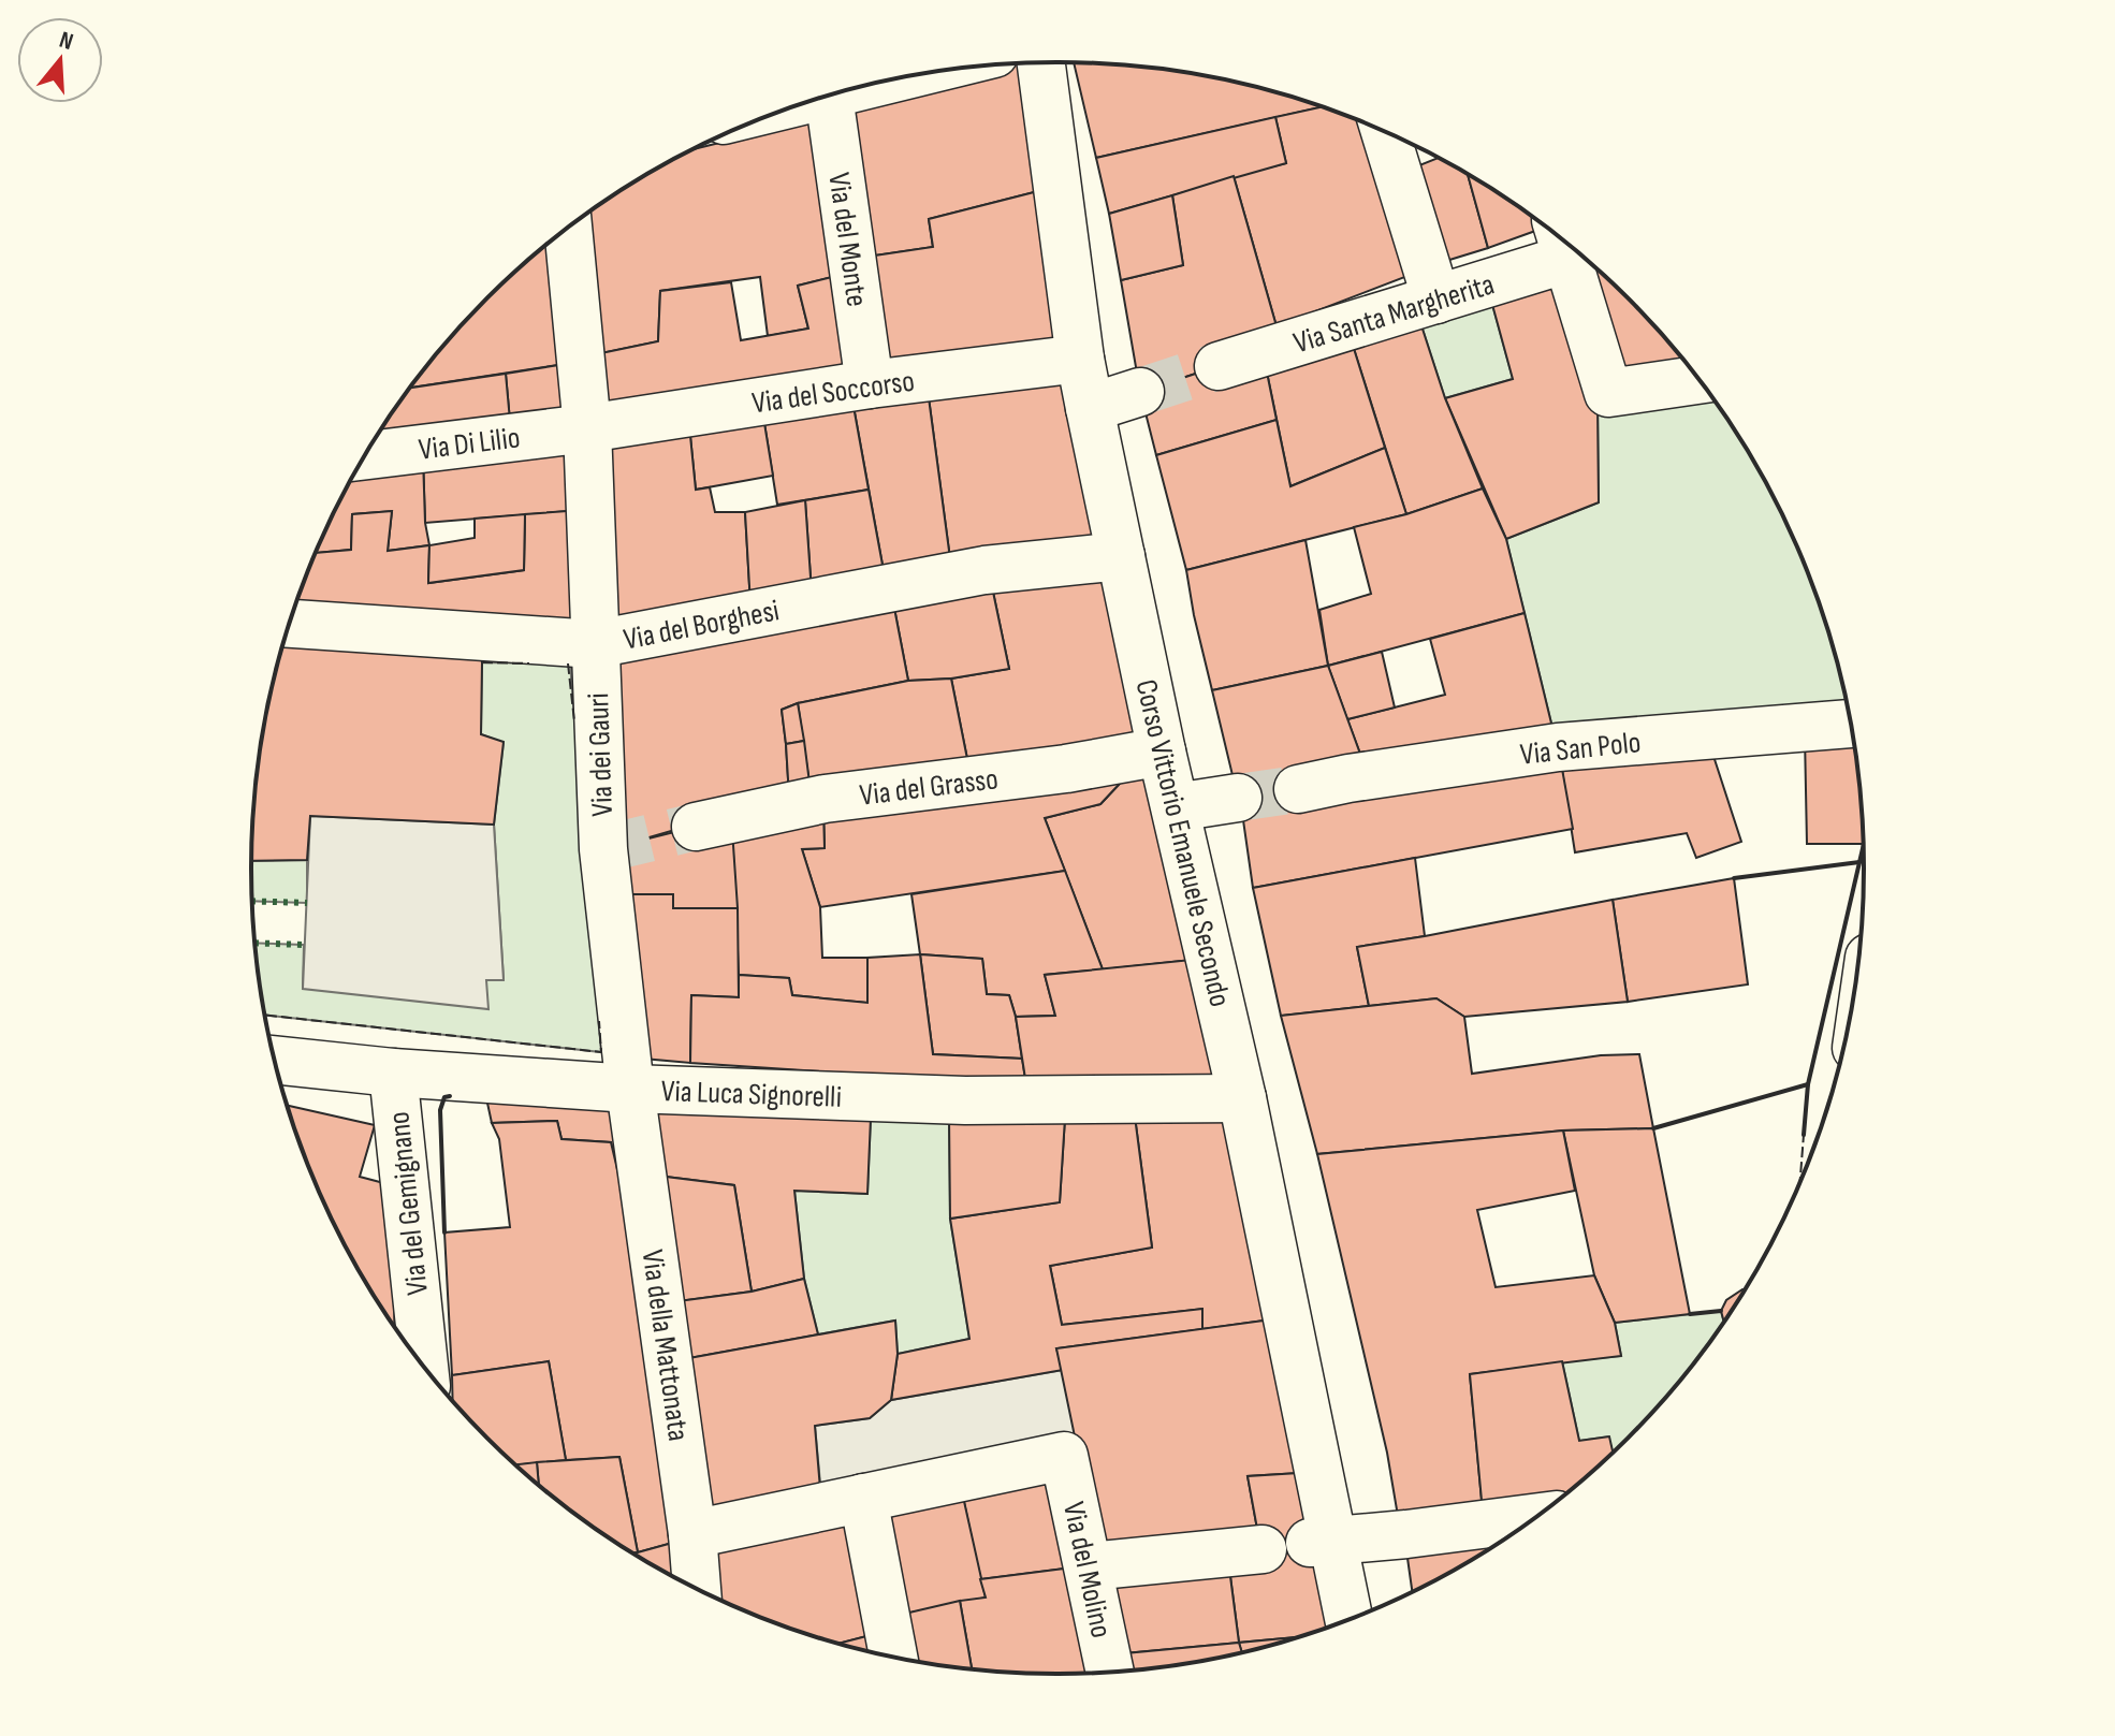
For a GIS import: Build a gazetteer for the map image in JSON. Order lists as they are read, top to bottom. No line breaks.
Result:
{"streets":{"street":["Via del Monte","Via Santa Margherita","Via del Soccorso","Via Di Lilio","Via del Borghesi","Via San Polo","Via dei Gauri","Via del Grasso","Corso Vittorio Emanuele Secondo","Via Luca Signorelli","Via del Gemignano","Via della Mattonata","Via del Molino"]},"crossings":[["Via del Monte","Via del Soccorso"],["Via del Soccorso","Via Di Lilio"],["Via del Soccorso","Via dei Gauri"],["Via del Soccorso","Corso Vittorio Emanuele Secondo"],["Via Di Lilio","Via dei Gauri"],["Via del Borghesi","Via dei Gauri"],["Via del Borghesi","Corso Vittorio Emanuele Secondo"],["Via dei Gauri","Via Luca Signorelli"],["Via dei Gauri","Via della Mattonata"],["Via del Grasso","Corso Vittorio Emanuele Secondo"],["Corso Vittorio Emanuele Secondo","Via Luca Signorelli"],["Via Luca Signorelli","Via del Gemignano"],["Via Luca Signorelli","Via della Mattonata"]],"north":"top"}
